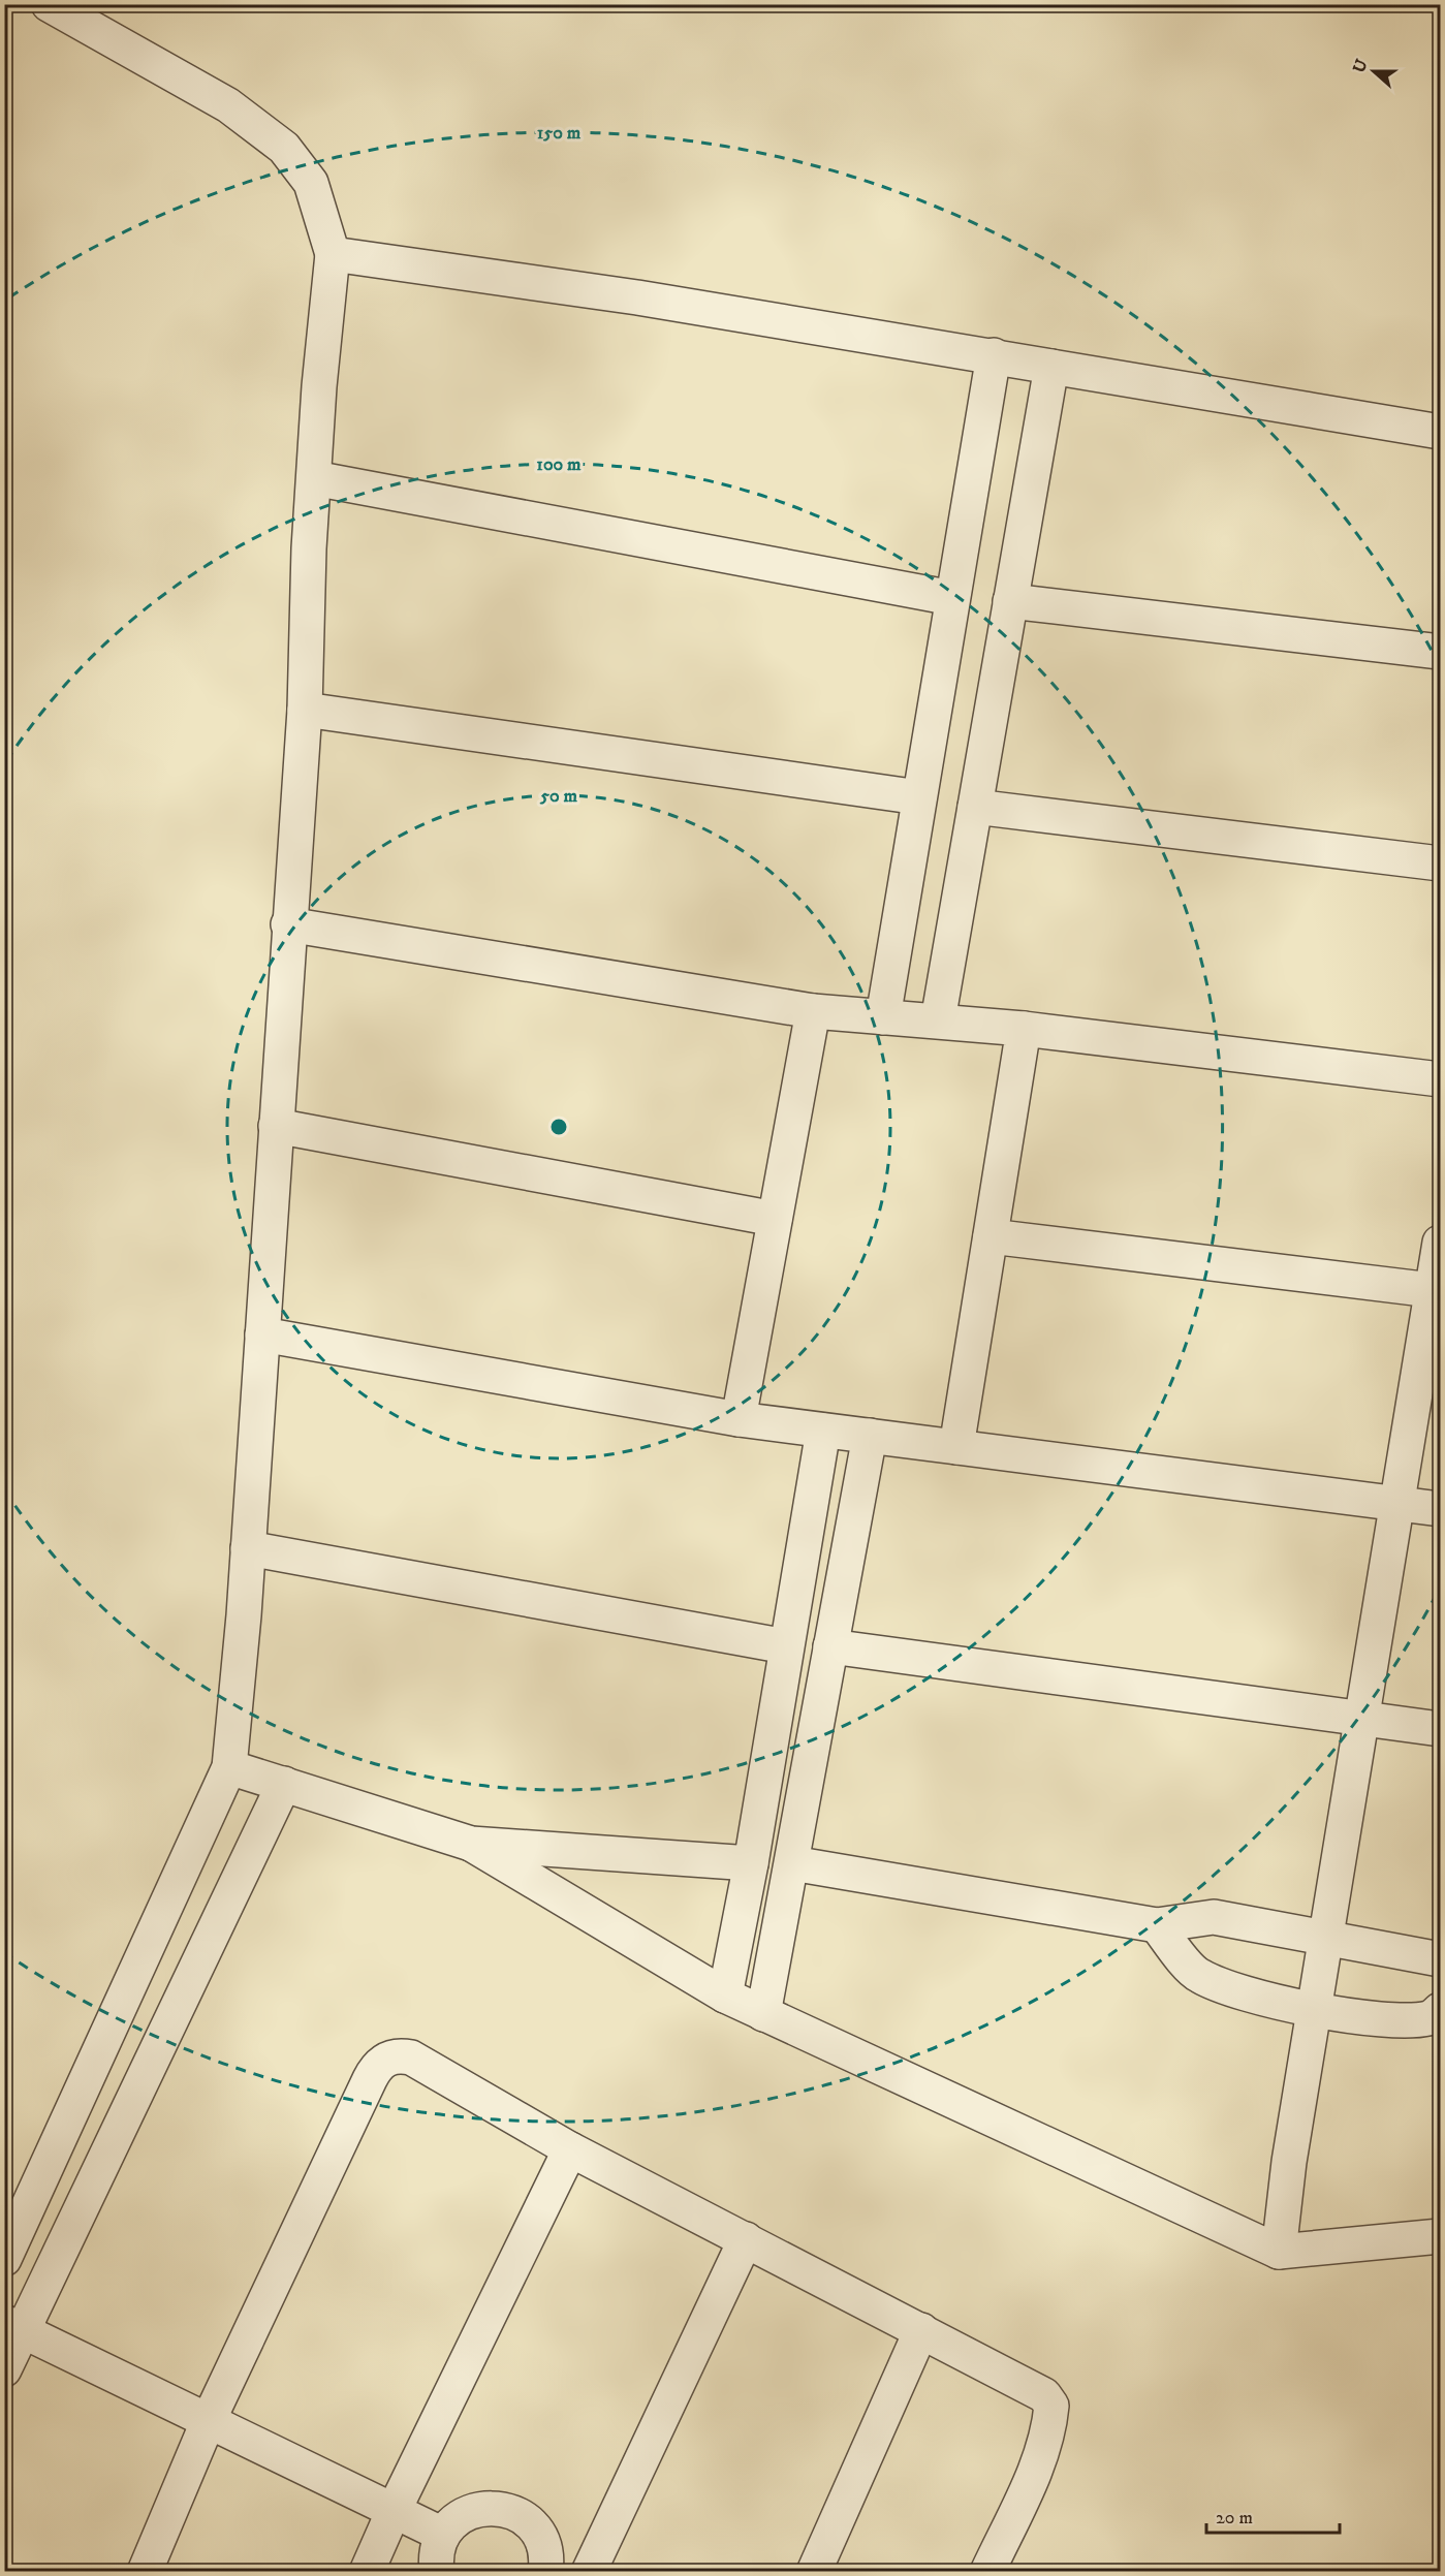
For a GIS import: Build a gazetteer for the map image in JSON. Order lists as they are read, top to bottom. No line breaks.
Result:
{"scale_bar":"20 m","north":"left","rings":["150 m","100 m","50 m"]}
